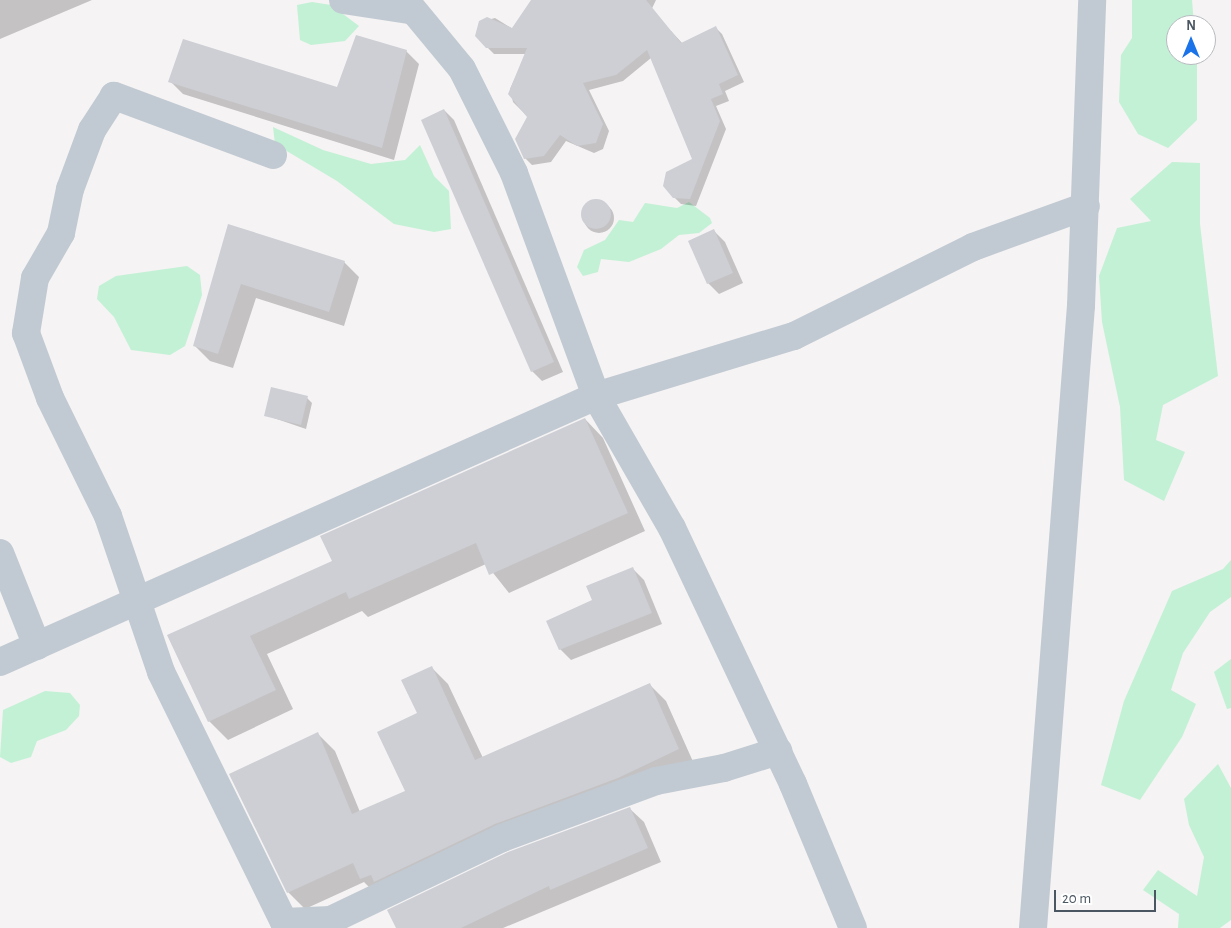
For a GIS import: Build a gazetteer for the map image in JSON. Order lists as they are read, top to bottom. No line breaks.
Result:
{"scale_bar":"20 m","north":"top"}
